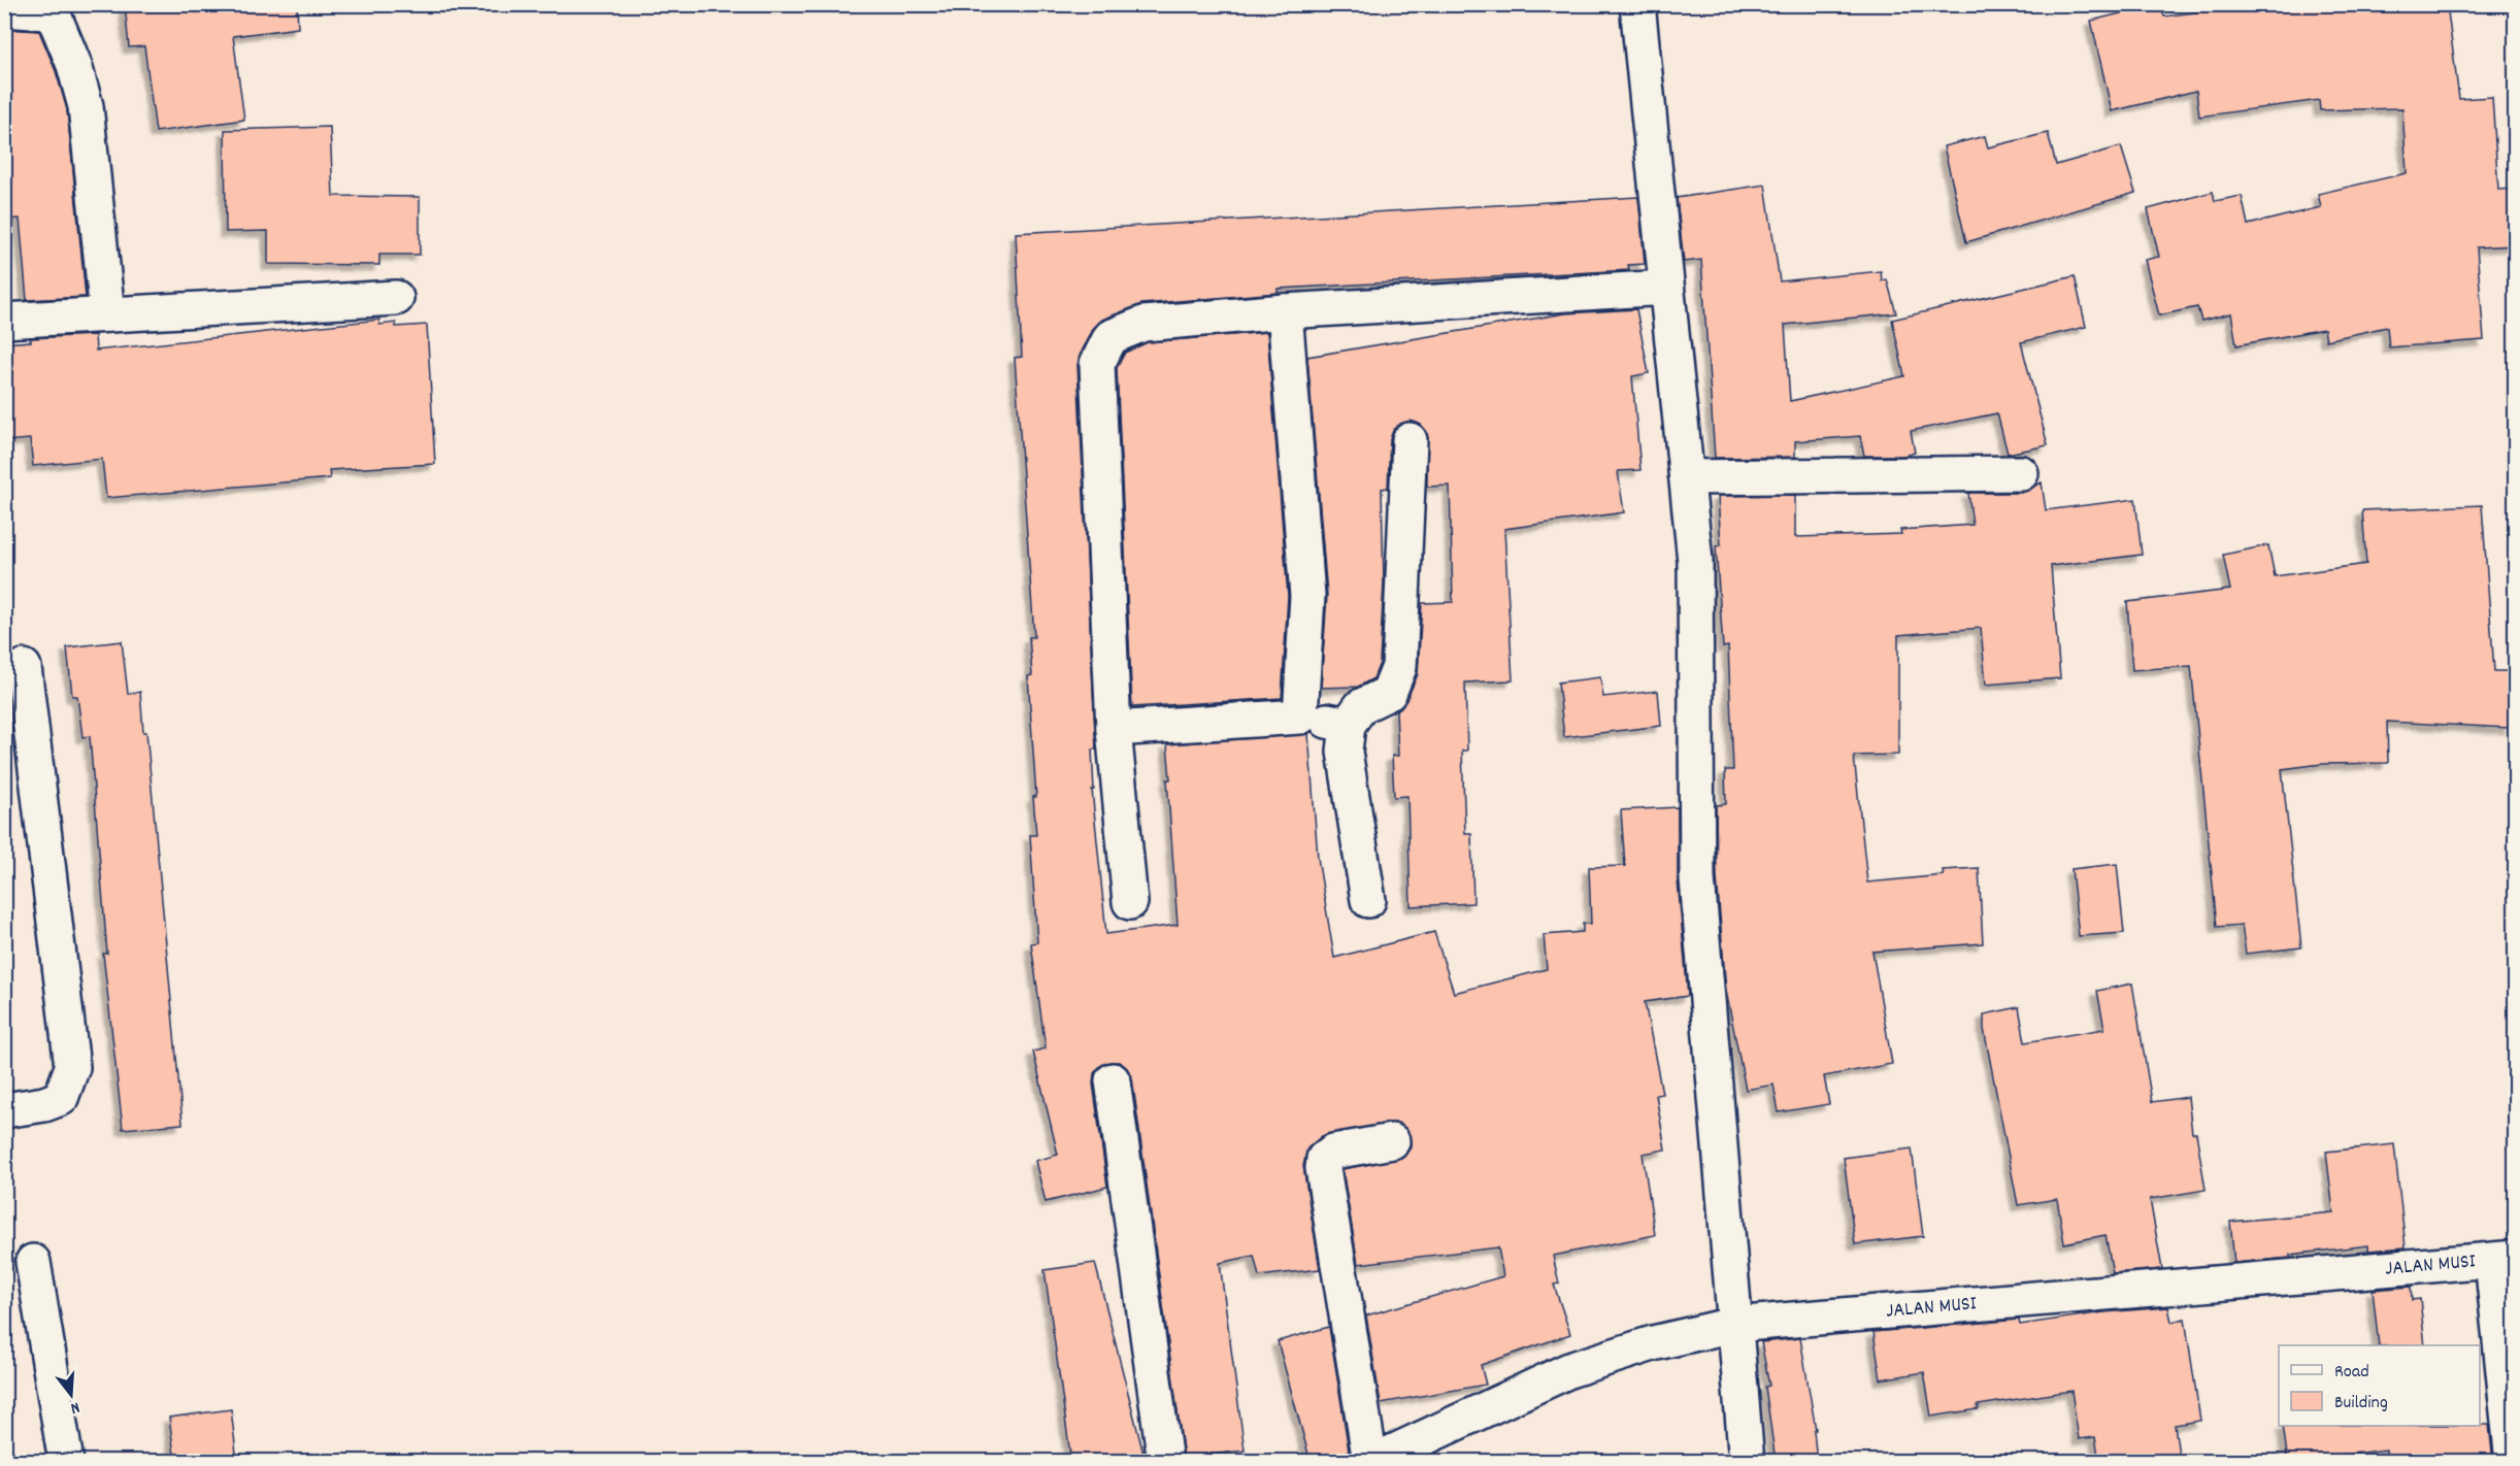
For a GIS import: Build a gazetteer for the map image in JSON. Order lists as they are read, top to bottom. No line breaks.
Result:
{"streets":{"street":["JALAN MUSI"]},"legend":["Road","Building"],"north":"bottom"}
